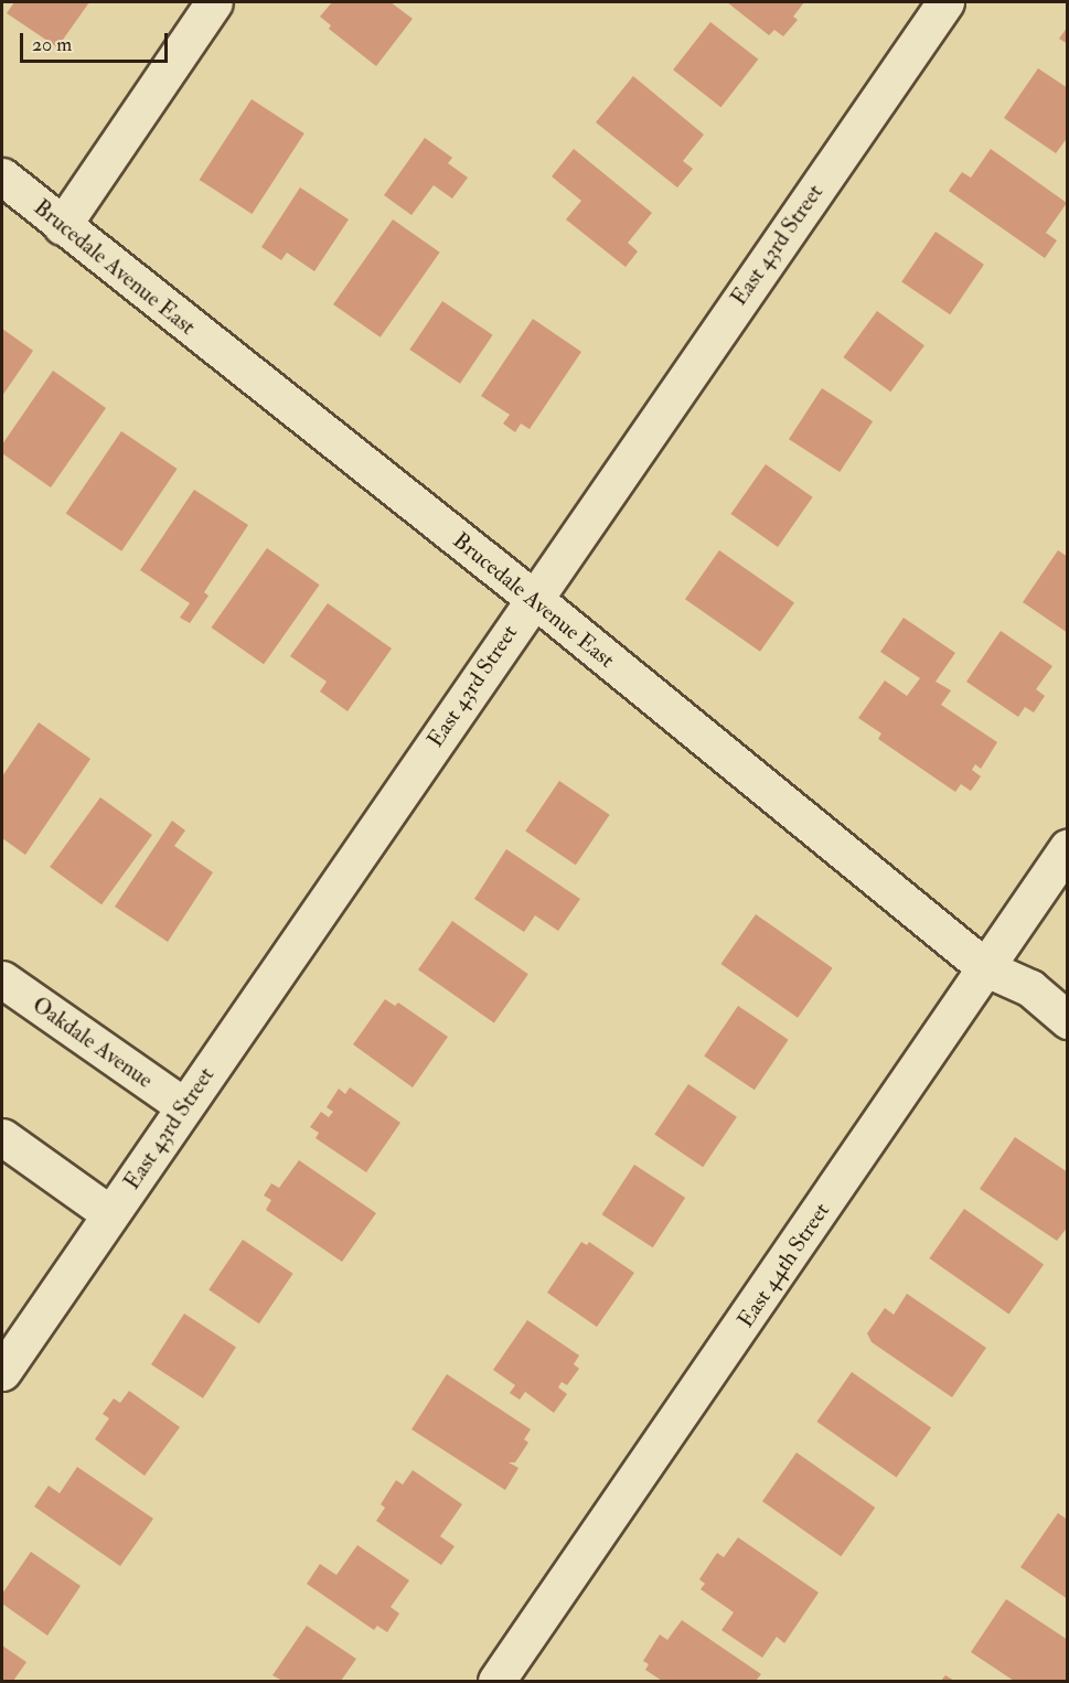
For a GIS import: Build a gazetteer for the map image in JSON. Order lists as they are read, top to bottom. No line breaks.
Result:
{"streets":{"street":["East 43rd Street","Brucedale Avenue East","Oakdale Avenue","East 44th Street"]},"crossings":[["East 43rd Street","Brucedale Avenue East"],["East 43rd Street","Oakdale Avenue"],["Brucedale Avenue East","East 44th Street"]],"scale_bar":"20 m"}
